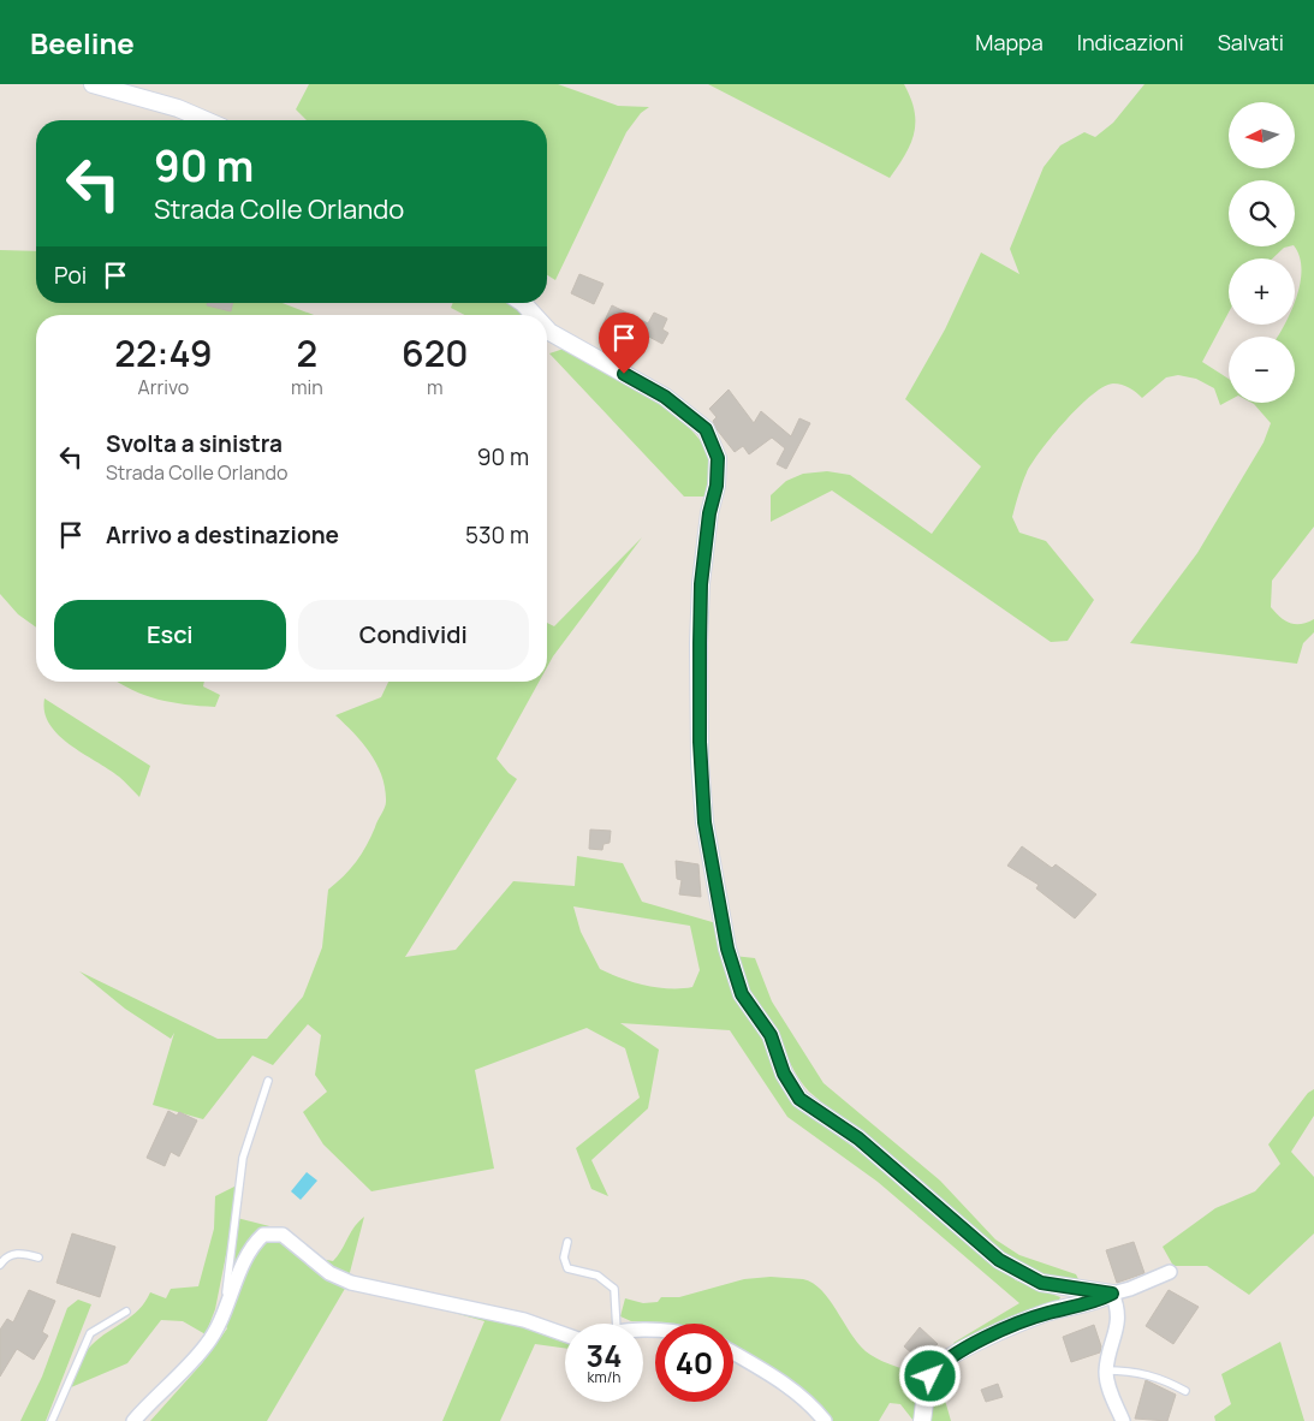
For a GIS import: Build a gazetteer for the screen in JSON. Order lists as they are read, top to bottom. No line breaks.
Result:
{"north":"left","page":{"header":"Beeline","nav":["Mappa","Indicazioni","Salvati"],"map_buttons":["+","−"],"turn":["90 m","Strada Colle Orlando"],"then":"Poi","eta":["22:49","Arrivo","2","min","620","m"],"list":[{"name":"Svolta a sinistra","note":"Strada Colle Orlando","value":"90 m"},{"name":"Arrivo a destinazione","value":"530 m"}],"buttons":["Esci","Condividi"],"speed":"34 km/h","limit":"40"}}
